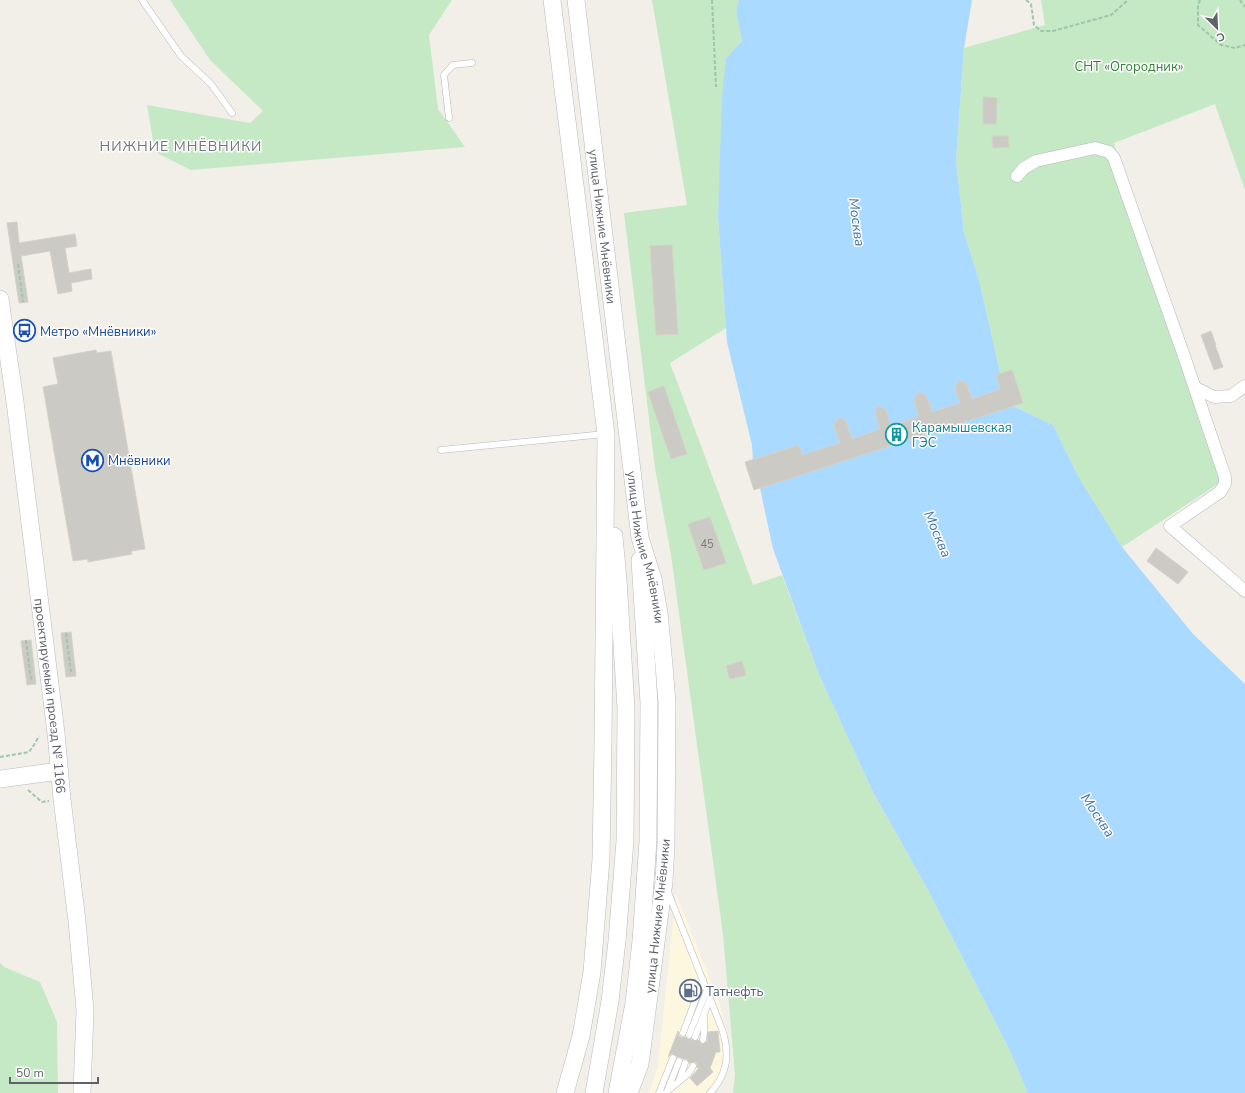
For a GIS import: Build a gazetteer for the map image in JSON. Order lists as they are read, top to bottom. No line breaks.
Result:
{"streets":{"main road":["улица Нижние Мнёвники","проектируемый проезд № 1166"]},"districts":["НИЖНИЕ МНЁВНИКИ"],"water":["Москва"],"parks":["СНТ «Огородник»"],"places":{"bus stop":["Метро «Мнёвники»"],"building":["Карамышевская ГЭС"],"metro station":["Мнёвники"],"fuel station":["Татнефть"]},"house_numbers":["45"],"scale_bar":"50 m","north":"bottom right"}
